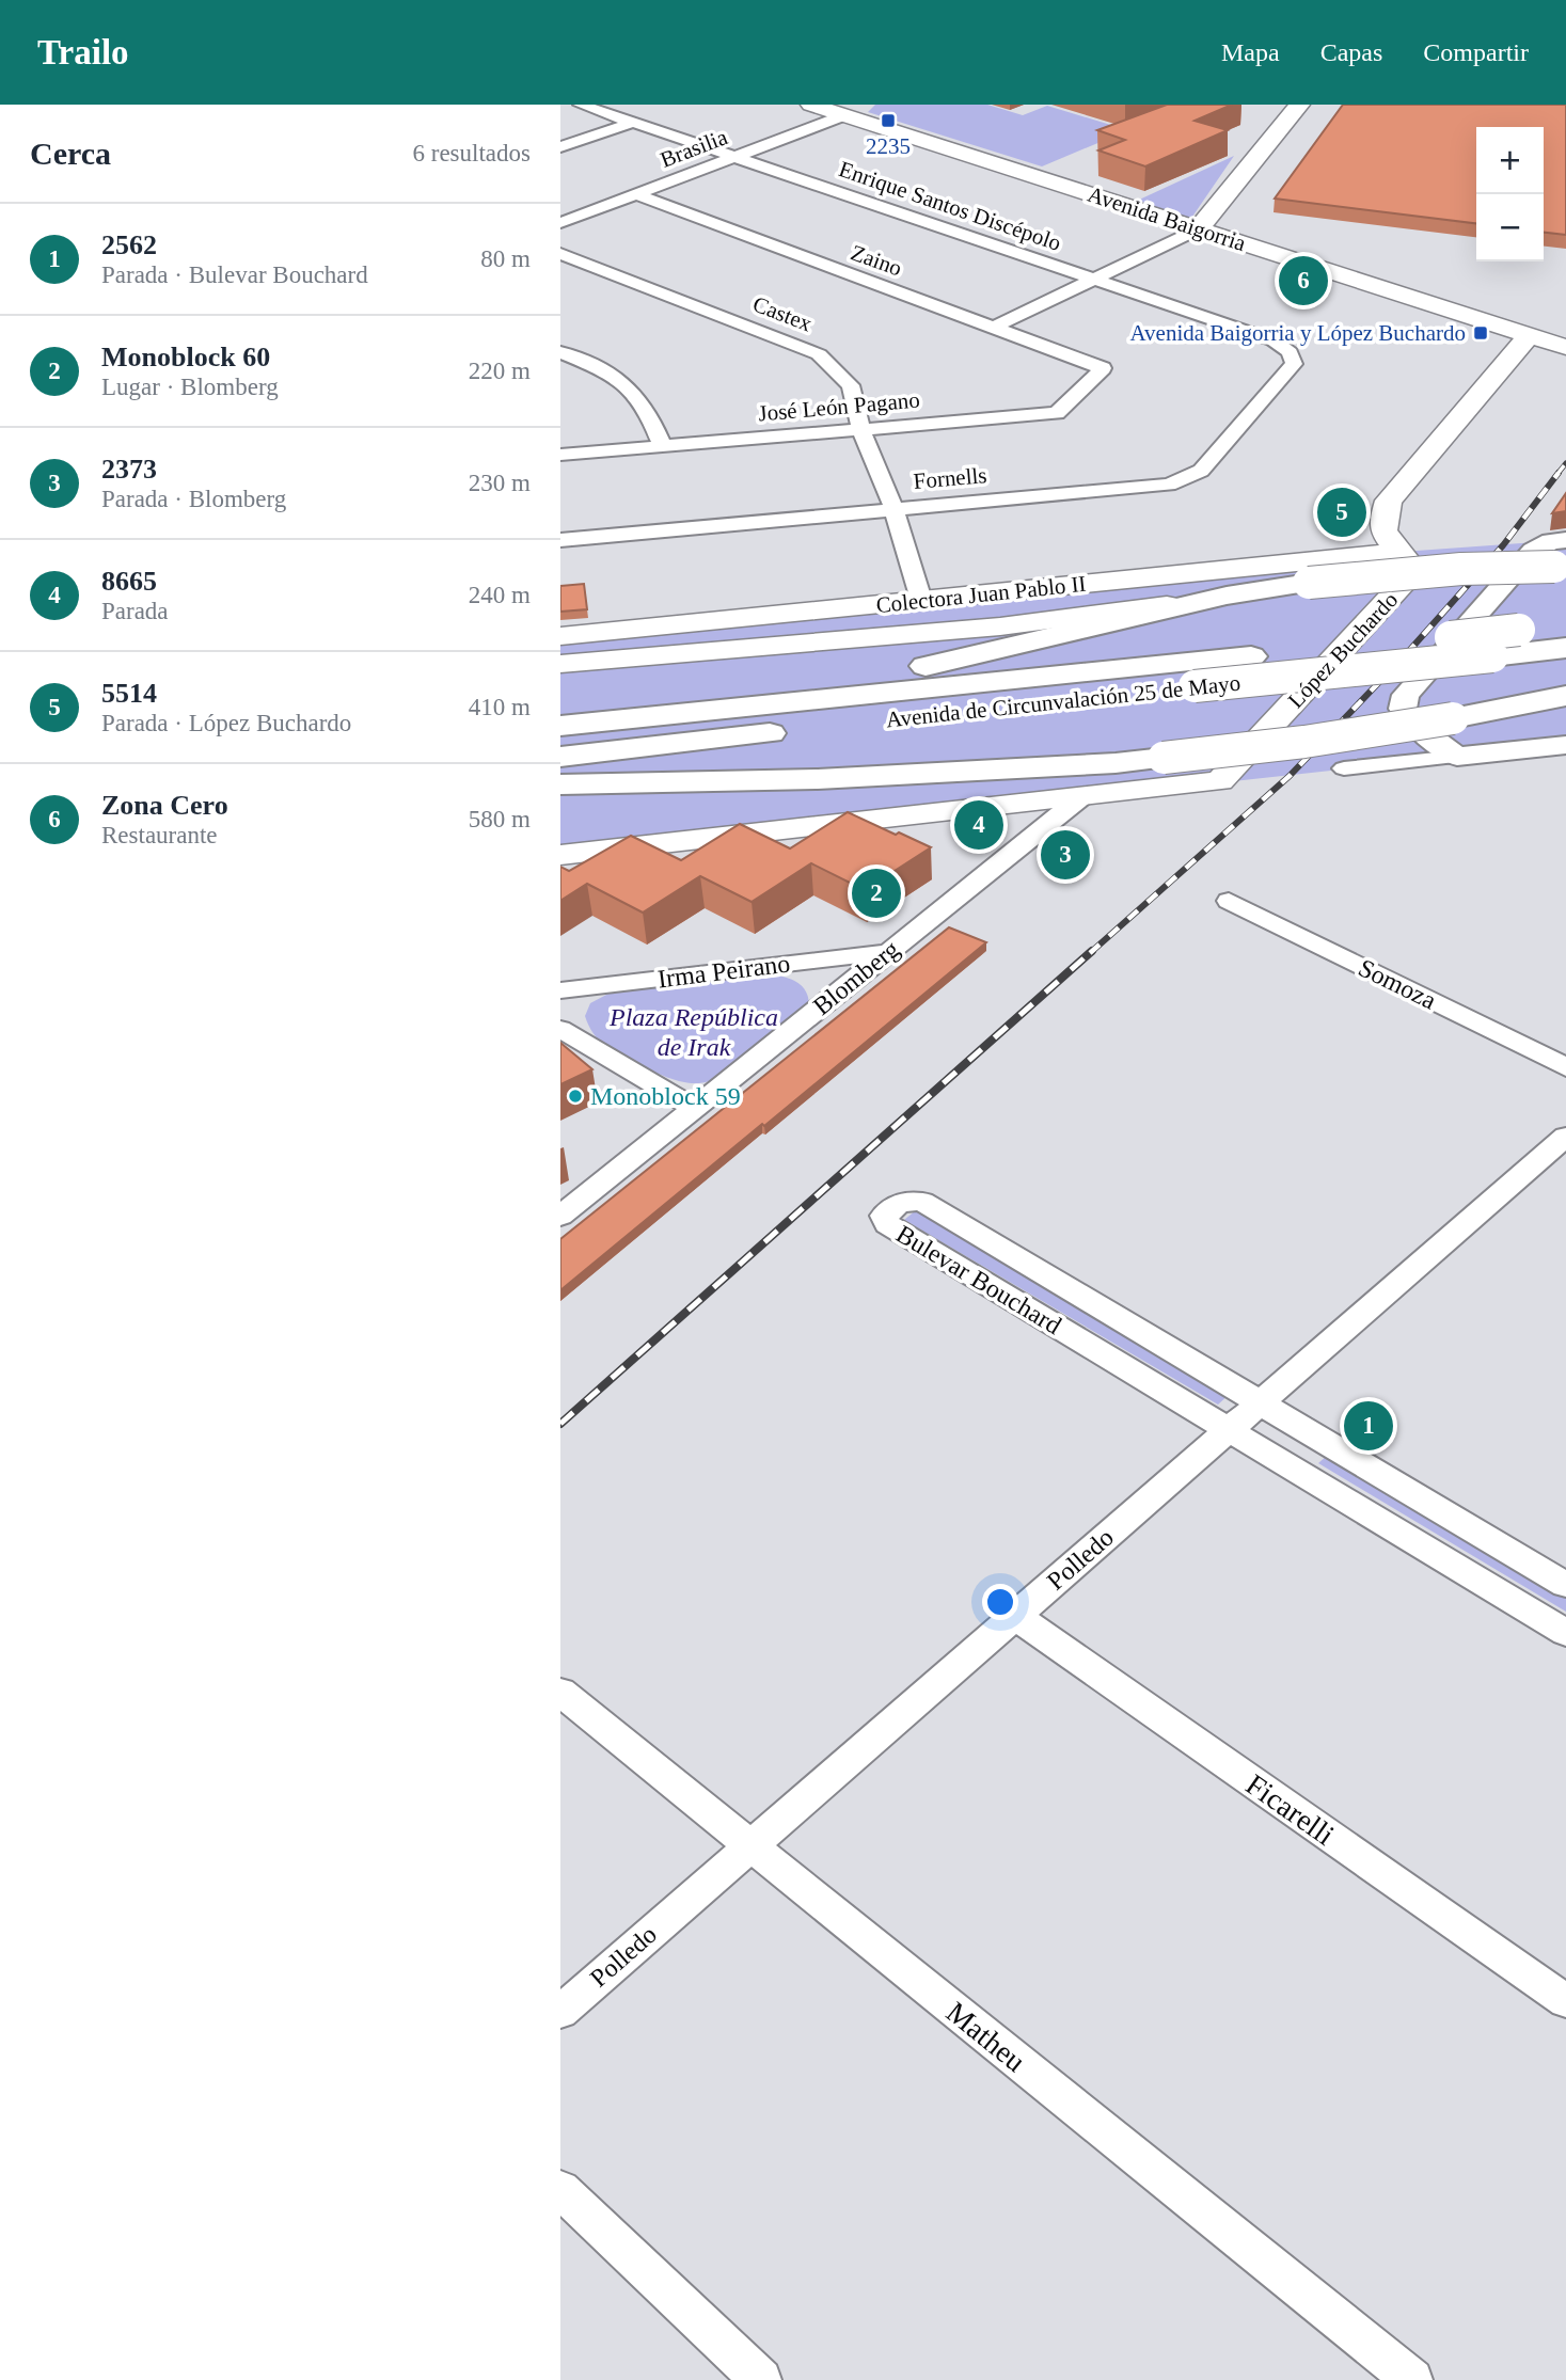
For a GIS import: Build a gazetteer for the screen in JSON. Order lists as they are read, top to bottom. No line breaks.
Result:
{"streets":{"highway":["Avenida de Circunvalación 25 de Mayo"],"main road":["Avenida Baigorria","Colectora Juan Pablo II","López Buchardo"],"street":["Brasilia","Enrique Santos Discépolo","Zaino","Castex","José León Pagano","Fornells","Irma Peirano","Blomberg","Somoza","Bulevar Bouchard","Polledo","Ficarelli","Matheu"]},"crossings":[["Brasilia","Enrique Santos Discépolo"],["Brasilia","Avenida Baigorria"],["Brasilia","Zaino"],["Enrique Santos Discépolo","Fornells"],["Avenida Baigorria","López Buchardo"],["Zaino","José León Pagano"],["Castex","José León Pagano"],["Castex","Fornells"],["Castex","Colectora Juan Pablo II"],["Colectora Juan Pablo II","López Buchardo"],["López Buchardo","Blomberg"],["Irma Peirano","Blomberg"],["Bulevar Bouchard","Polledo"],["Polledo","Ficarelli"],["Polledo","Matheu"]],"parks":["Plaza República de Irak"],"places":{"transit":["2235","Avenida Baigorria y López Buchardo"],"other":["Monoblock 59"]},"page":{"header":"Trailo","nav":["Mapa","Capas","Compartir"],"heading":["Cerca","6 resultados"],"map_buttons":["+","−"],"list":[{"mark":"1","name":"2562","note":"Parada · Bulevar Bouchard","value":"80 m"},{"mark":"2","name":"Monoblock 60","note":"Lugar · Blomberg","value":"220 m"},{"mark":"3","name":"2373","note":"Parada · Blomberg","value":"230 m"},{"mark":"4","name":"8665","note":"Parada","value":"240 m"},{"mark":"5","name":"5514","note":"Parada · López Buchardo","value":"410 m"},{"mark":"6","name":"Zona Cero","note":"Restaurante","value":"580 m"}],"pins":["6","5","4","3","2","1"]}}
